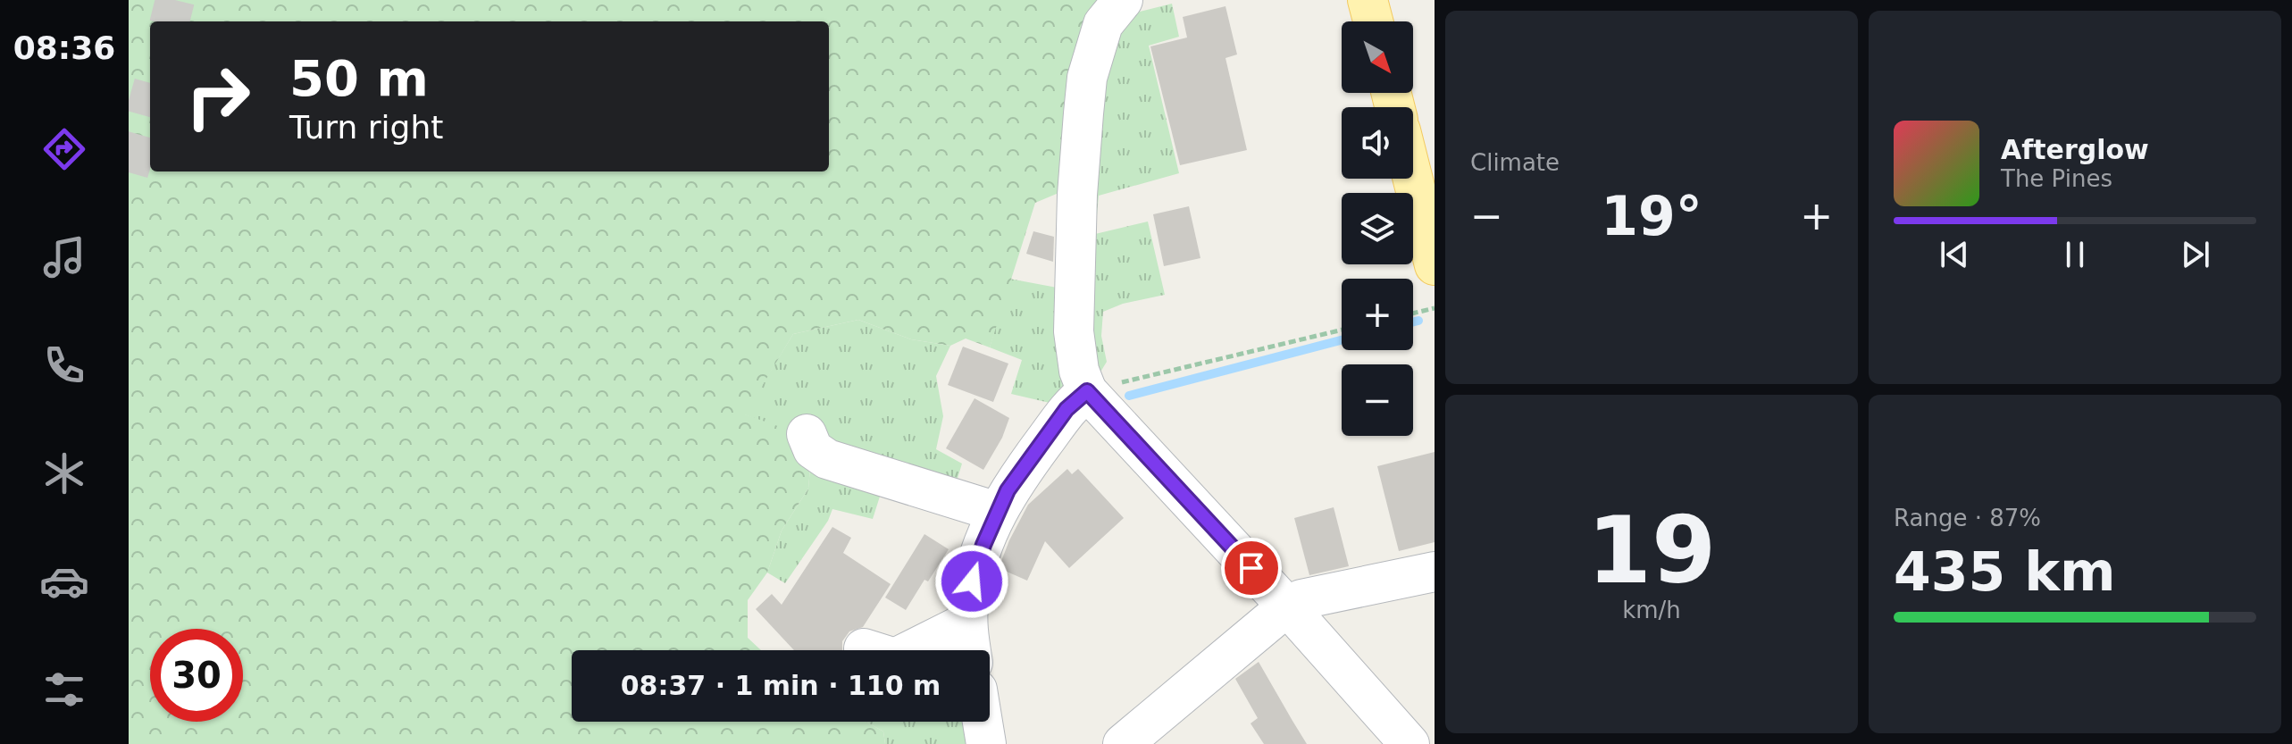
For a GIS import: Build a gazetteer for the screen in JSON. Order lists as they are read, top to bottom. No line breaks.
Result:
{"north":"bottom right","page":{"tabs":"08:36","tile":["Climate",["19","km/h"],["Range · 87%","435 km"]],"map_buttons":["+","−"],"turn":["50 m","Turn right"],"song":["Afterglow","The Pines"],"heat":["−","19°","+"],"limit":"30","trip":"08:37 · 1 min · 110 m"}}
